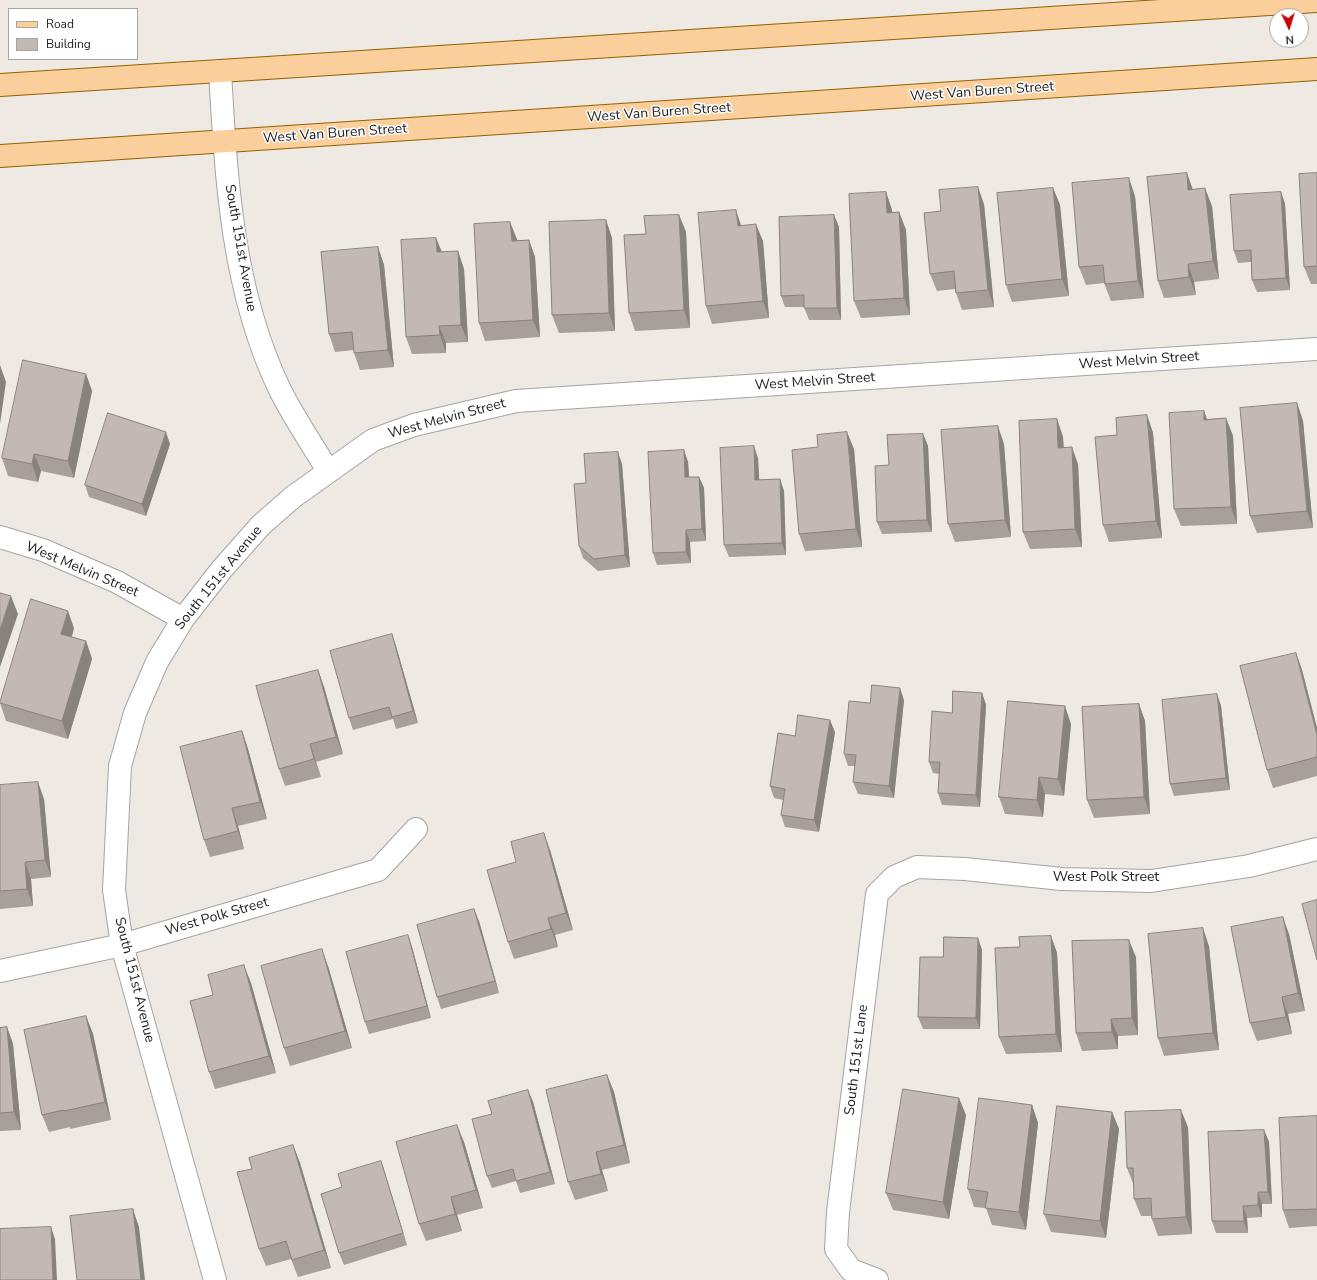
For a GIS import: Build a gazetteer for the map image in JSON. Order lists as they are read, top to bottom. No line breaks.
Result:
{"streets":{"main road":["West Van Buren Street"],"street":["South 151st Avenue","West Melvin Street","West Polk Street","South 151st Lane"]},"crossings":[["West Van Buren Street","South 151st Avenue"],["South 151st Avenue","West Melvin Street"],["South 151st Avenue","West Polk Street"],["West Polk Street","South 151st Lane"]],"legend":["Road","Building"],"north":"bottom"}
